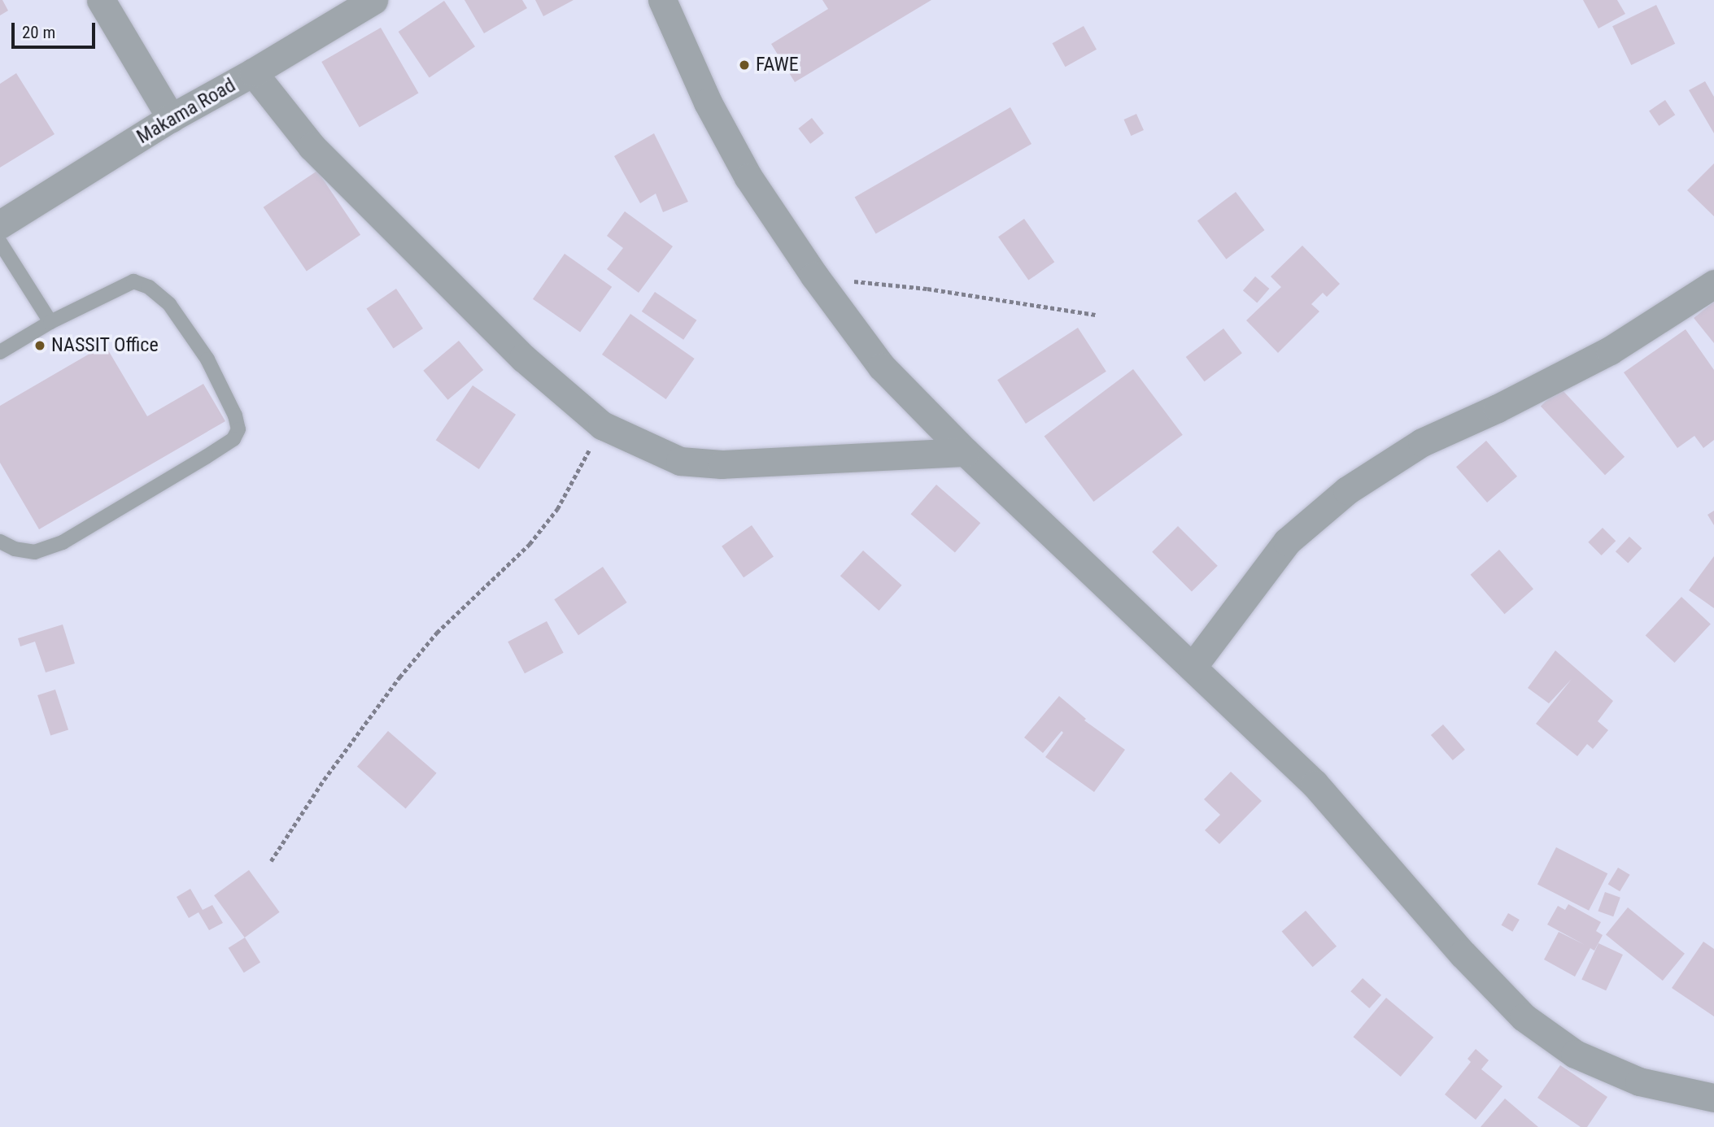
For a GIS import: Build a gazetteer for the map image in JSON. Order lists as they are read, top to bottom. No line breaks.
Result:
{"streets":{"street":["Makama Road"]},"places":["FAWE","NASSIT Office"],"scale_bar":"20 m"}
